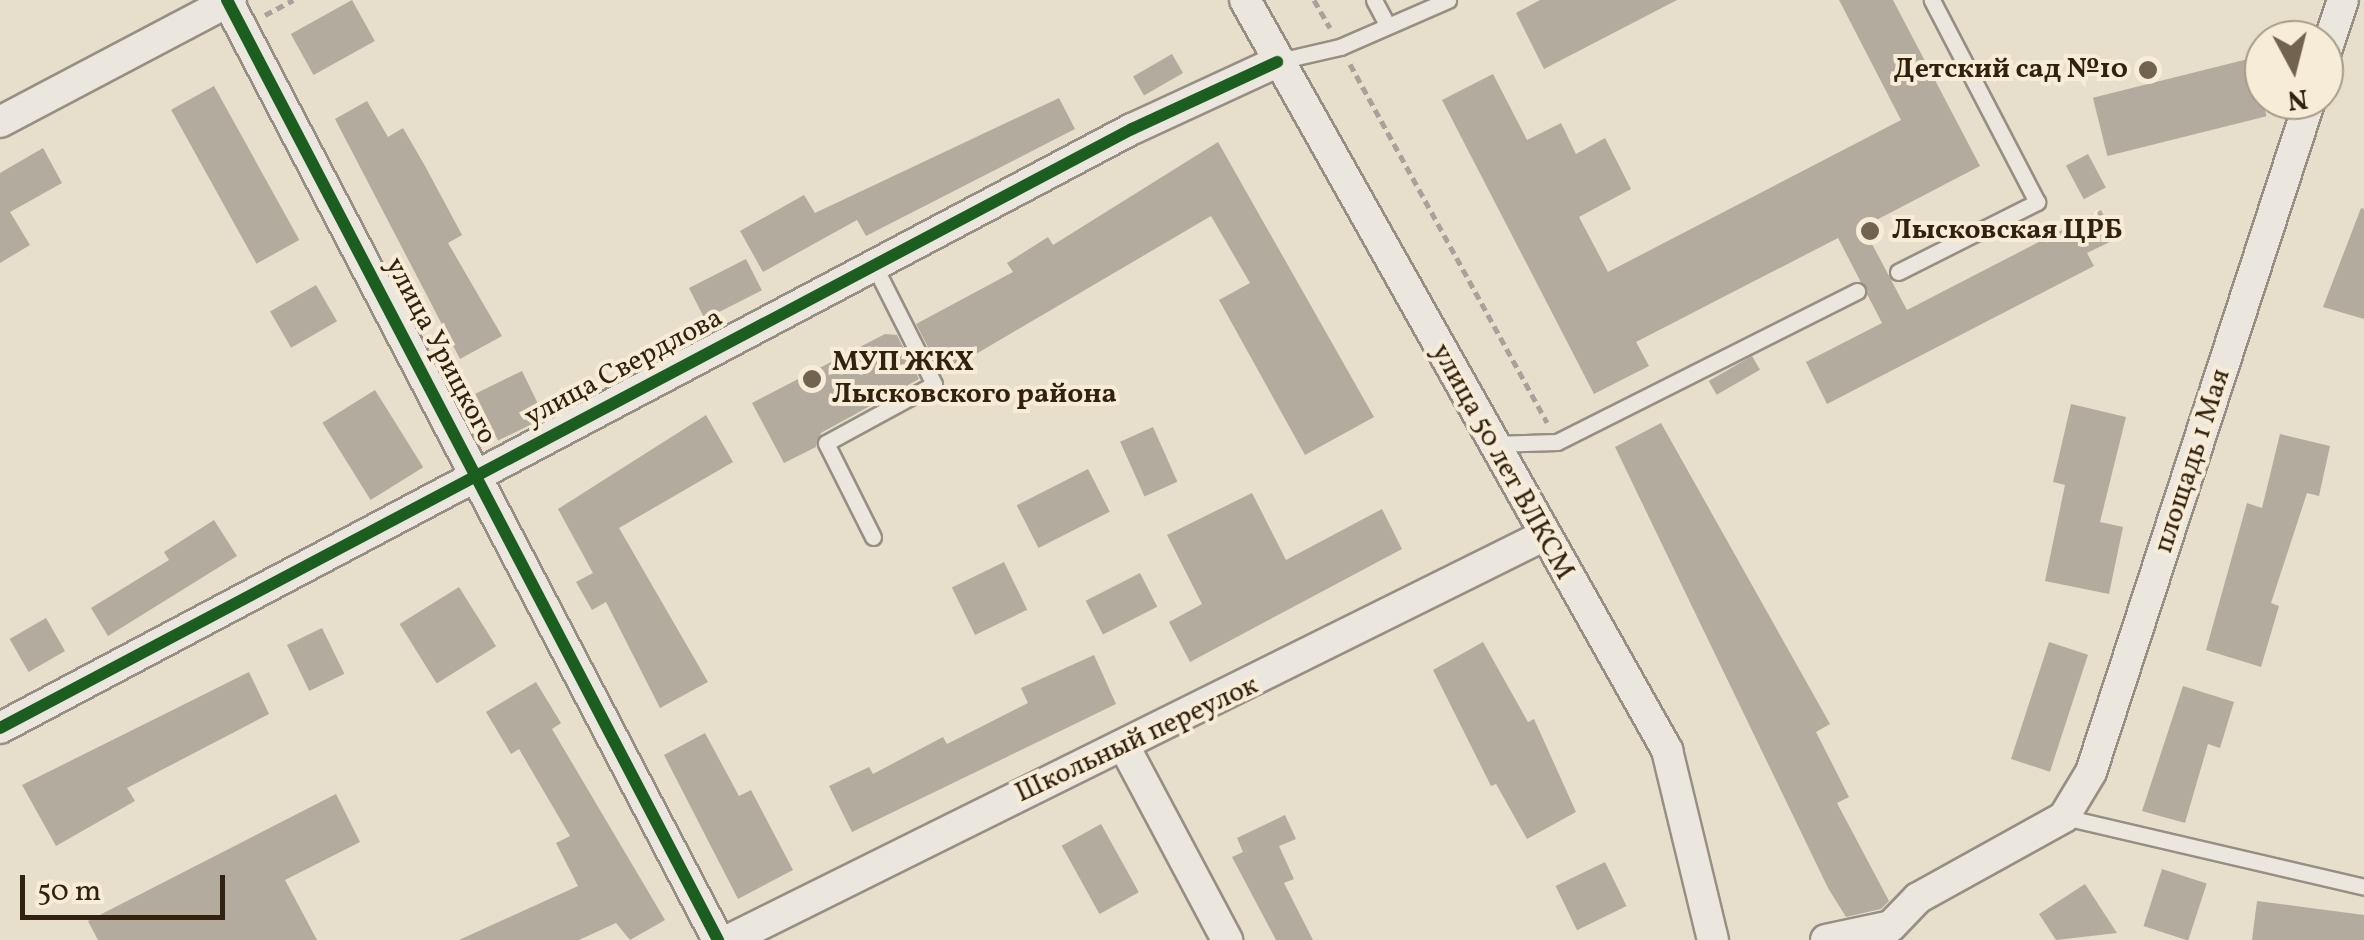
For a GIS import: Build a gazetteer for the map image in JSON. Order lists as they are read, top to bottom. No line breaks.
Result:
{"streets":{"street":["улица Урицкого","улица Свердлова","площадь 1 Мая","улица 50 лет ВЛКСМ","Школьный переулок"]},"crossings":[["улица Урицкого","улица Свердлова"],["улица Свердлова","улица 50 лет ВЛКСМ"],["улица 50 лет ВЛКСМ","Школьный переулок"]],"places":["Детский сад №10","Лысковская ЦРБ","МУП ЖКХ Лысковского района"],"scale_bar":"50 m","north":"bottom"}
